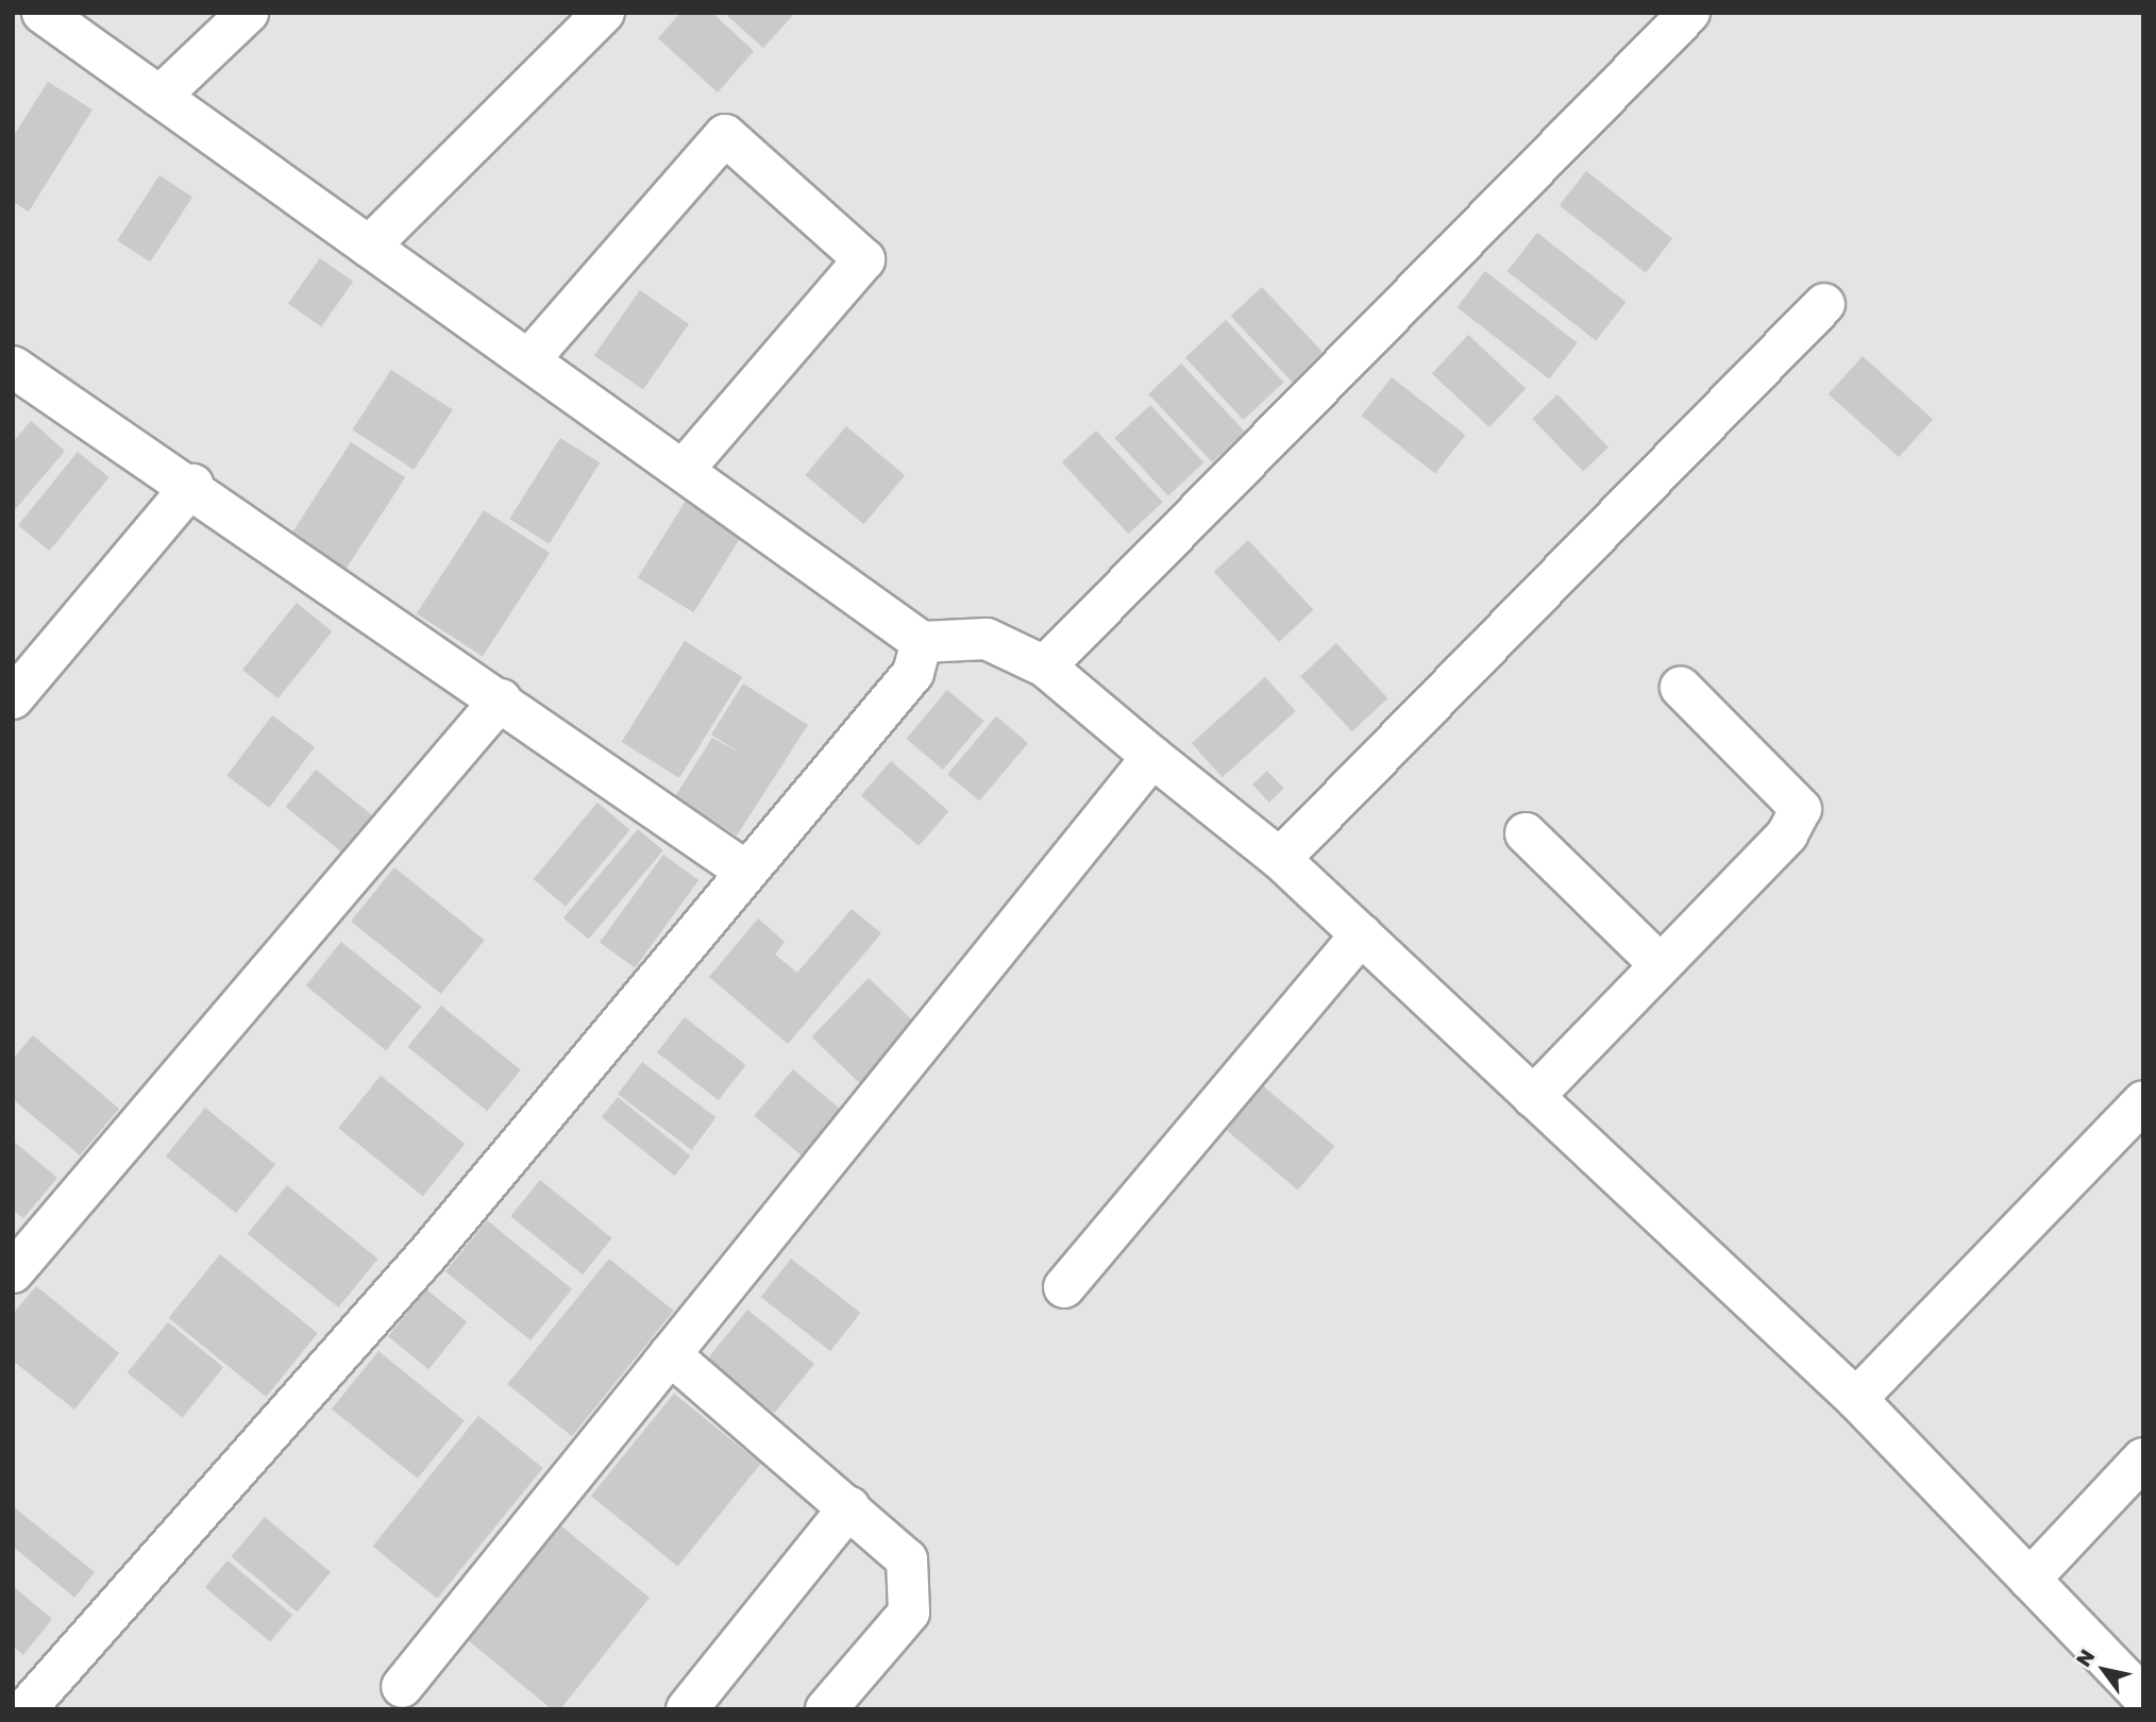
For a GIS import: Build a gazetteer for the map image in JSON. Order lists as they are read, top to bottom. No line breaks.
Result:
{"north":"top left"}
